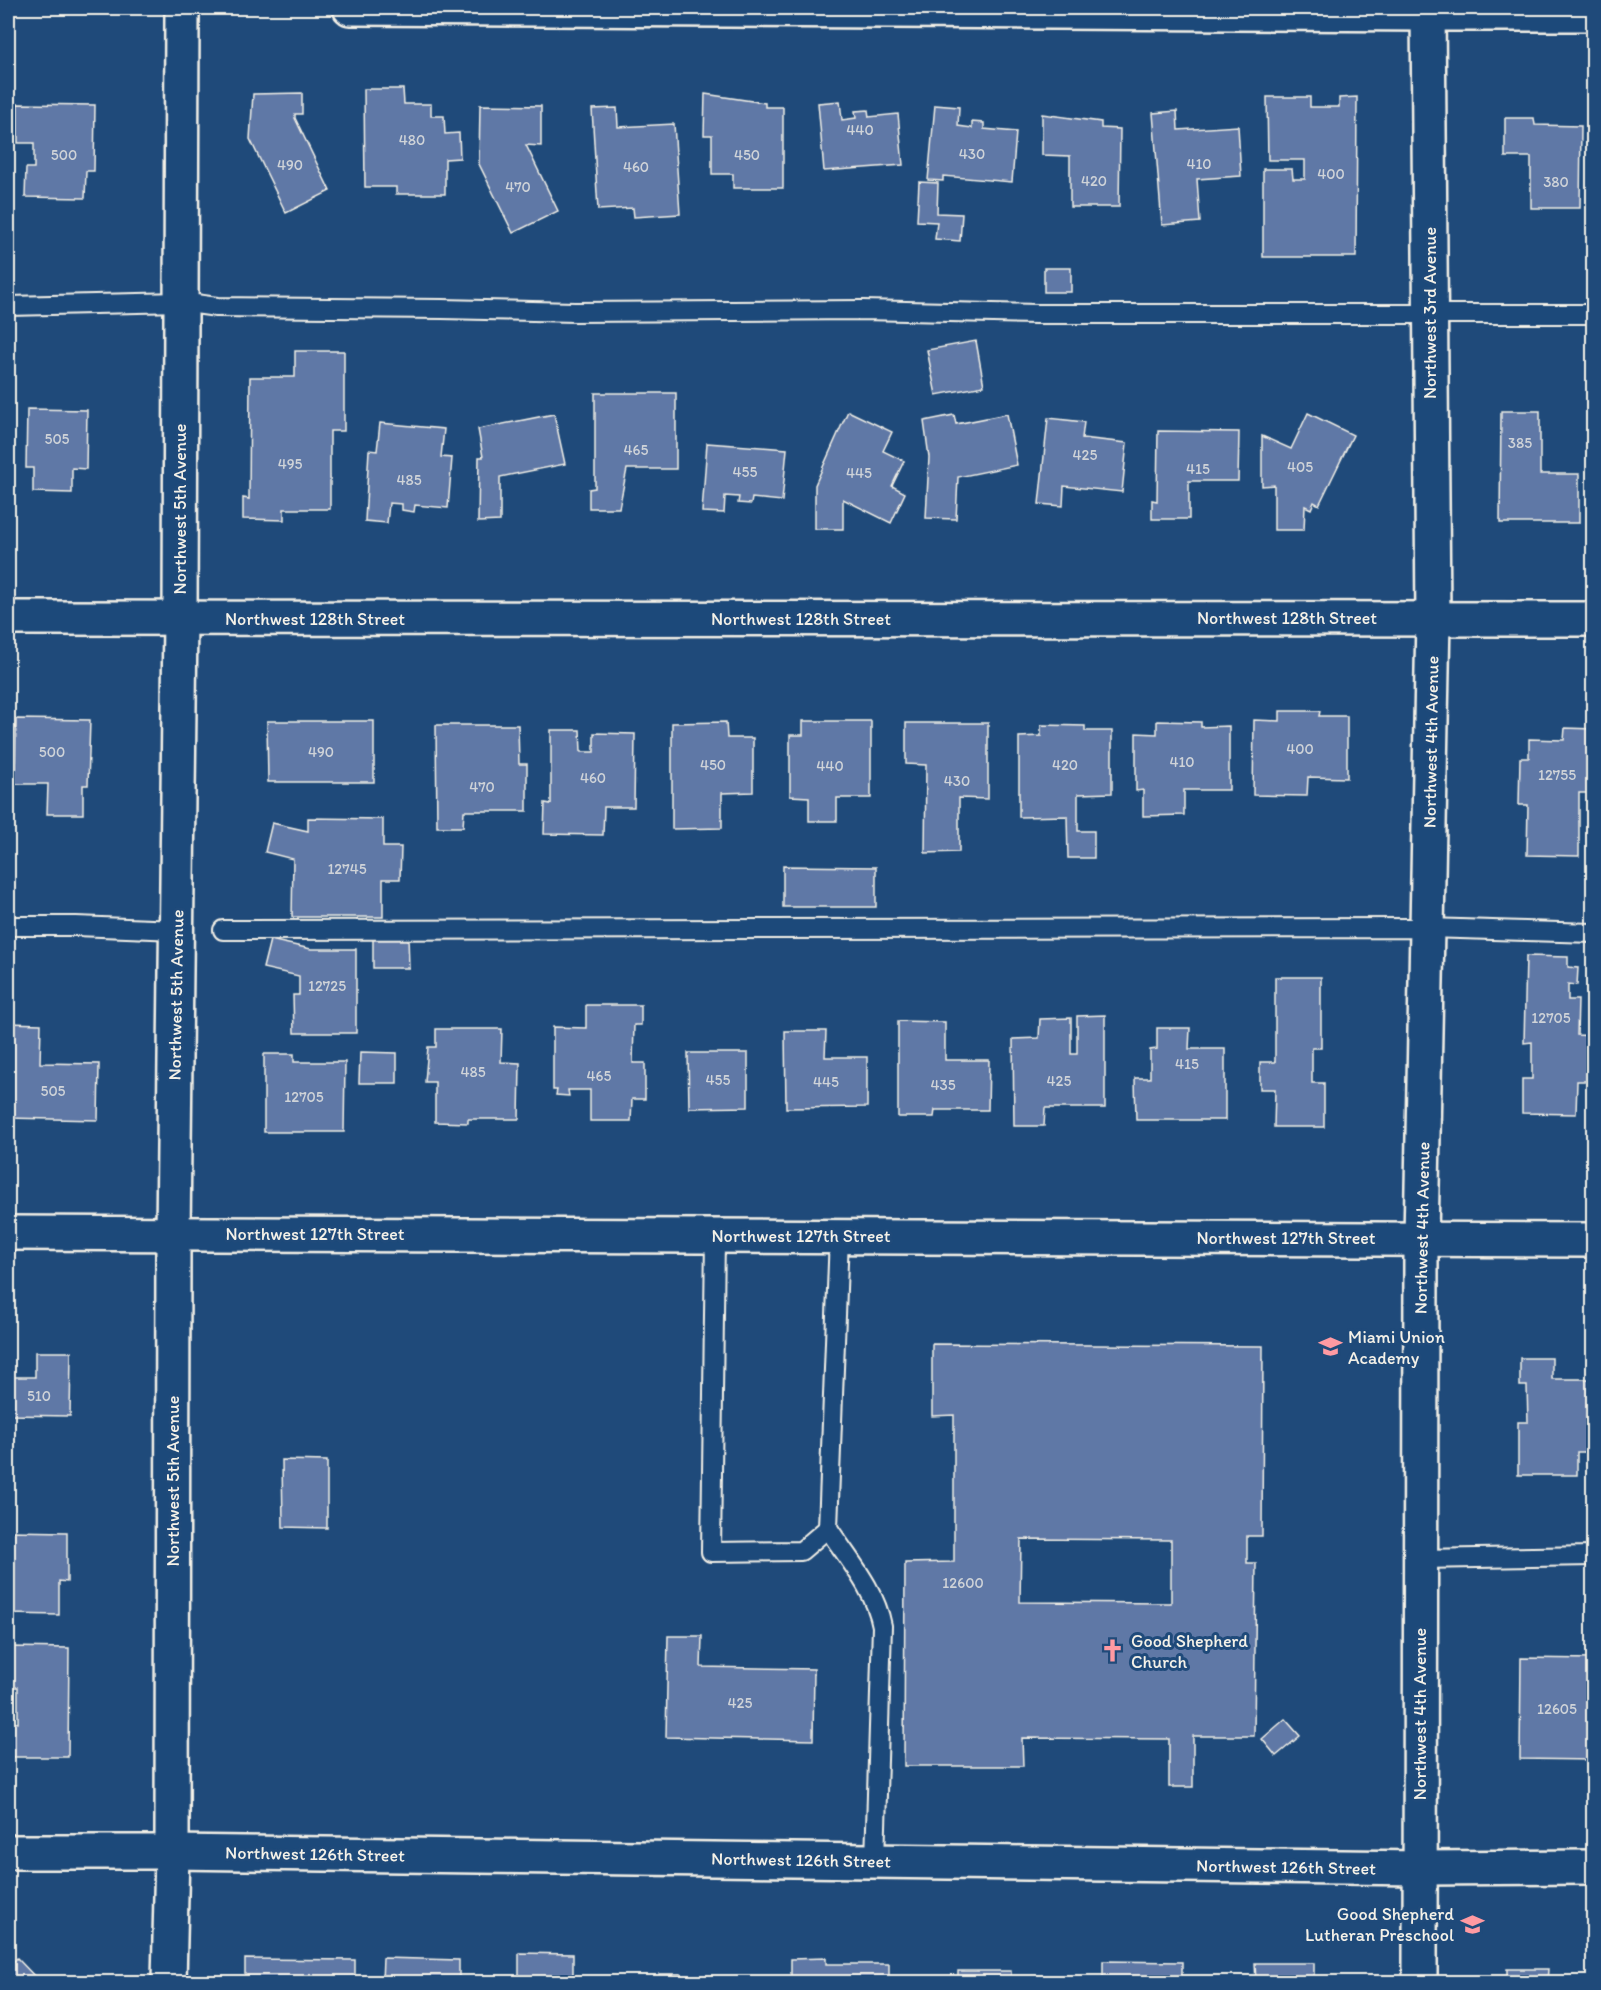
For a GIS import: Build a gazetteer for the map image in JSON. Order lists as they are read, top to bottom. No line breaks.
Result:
{"streets":{"street":["Northwest 3rd Avenue","Northwest 5th Avenue","Northwest 128th Street","Northwest 4th Avenue","Northwest 127th Street","Northwest 126th Street"]},"crossings":[["Northwest 3rd Avenue","Northwest 128th Street"],["Northwest 3rd Avenue","Northwest 4th Avenue"],["Northwest 5th Avenue","Northwest 128th Street"],["Northwest 5th Avenue","Northwest 127th Street"],["Northwest 5th Avenue","Northwest 126th Street"],["Northwest 128th Street","Northwest 4th Avenue"],["Northwest 4th Avenue","Northwest 127th Street"],["Northwest 4th Avenue","Northwest 126th Street"]],"places":{"school or university":["Miami Union Academy","Good Shepherd Lutheran Preschool"],"church":["Good Shepherd Church"]},"house_numbers":["440","480","430","500","450","410","490","460","400","420","380","470","505","385","465","425","495","405","415","455","445","485","400","500","490","410","450","420","440","12755","460","430","470","12745","12725","12705","415","485","465","455","425","445","435","505","12705","510","12600","425","12605"]}
